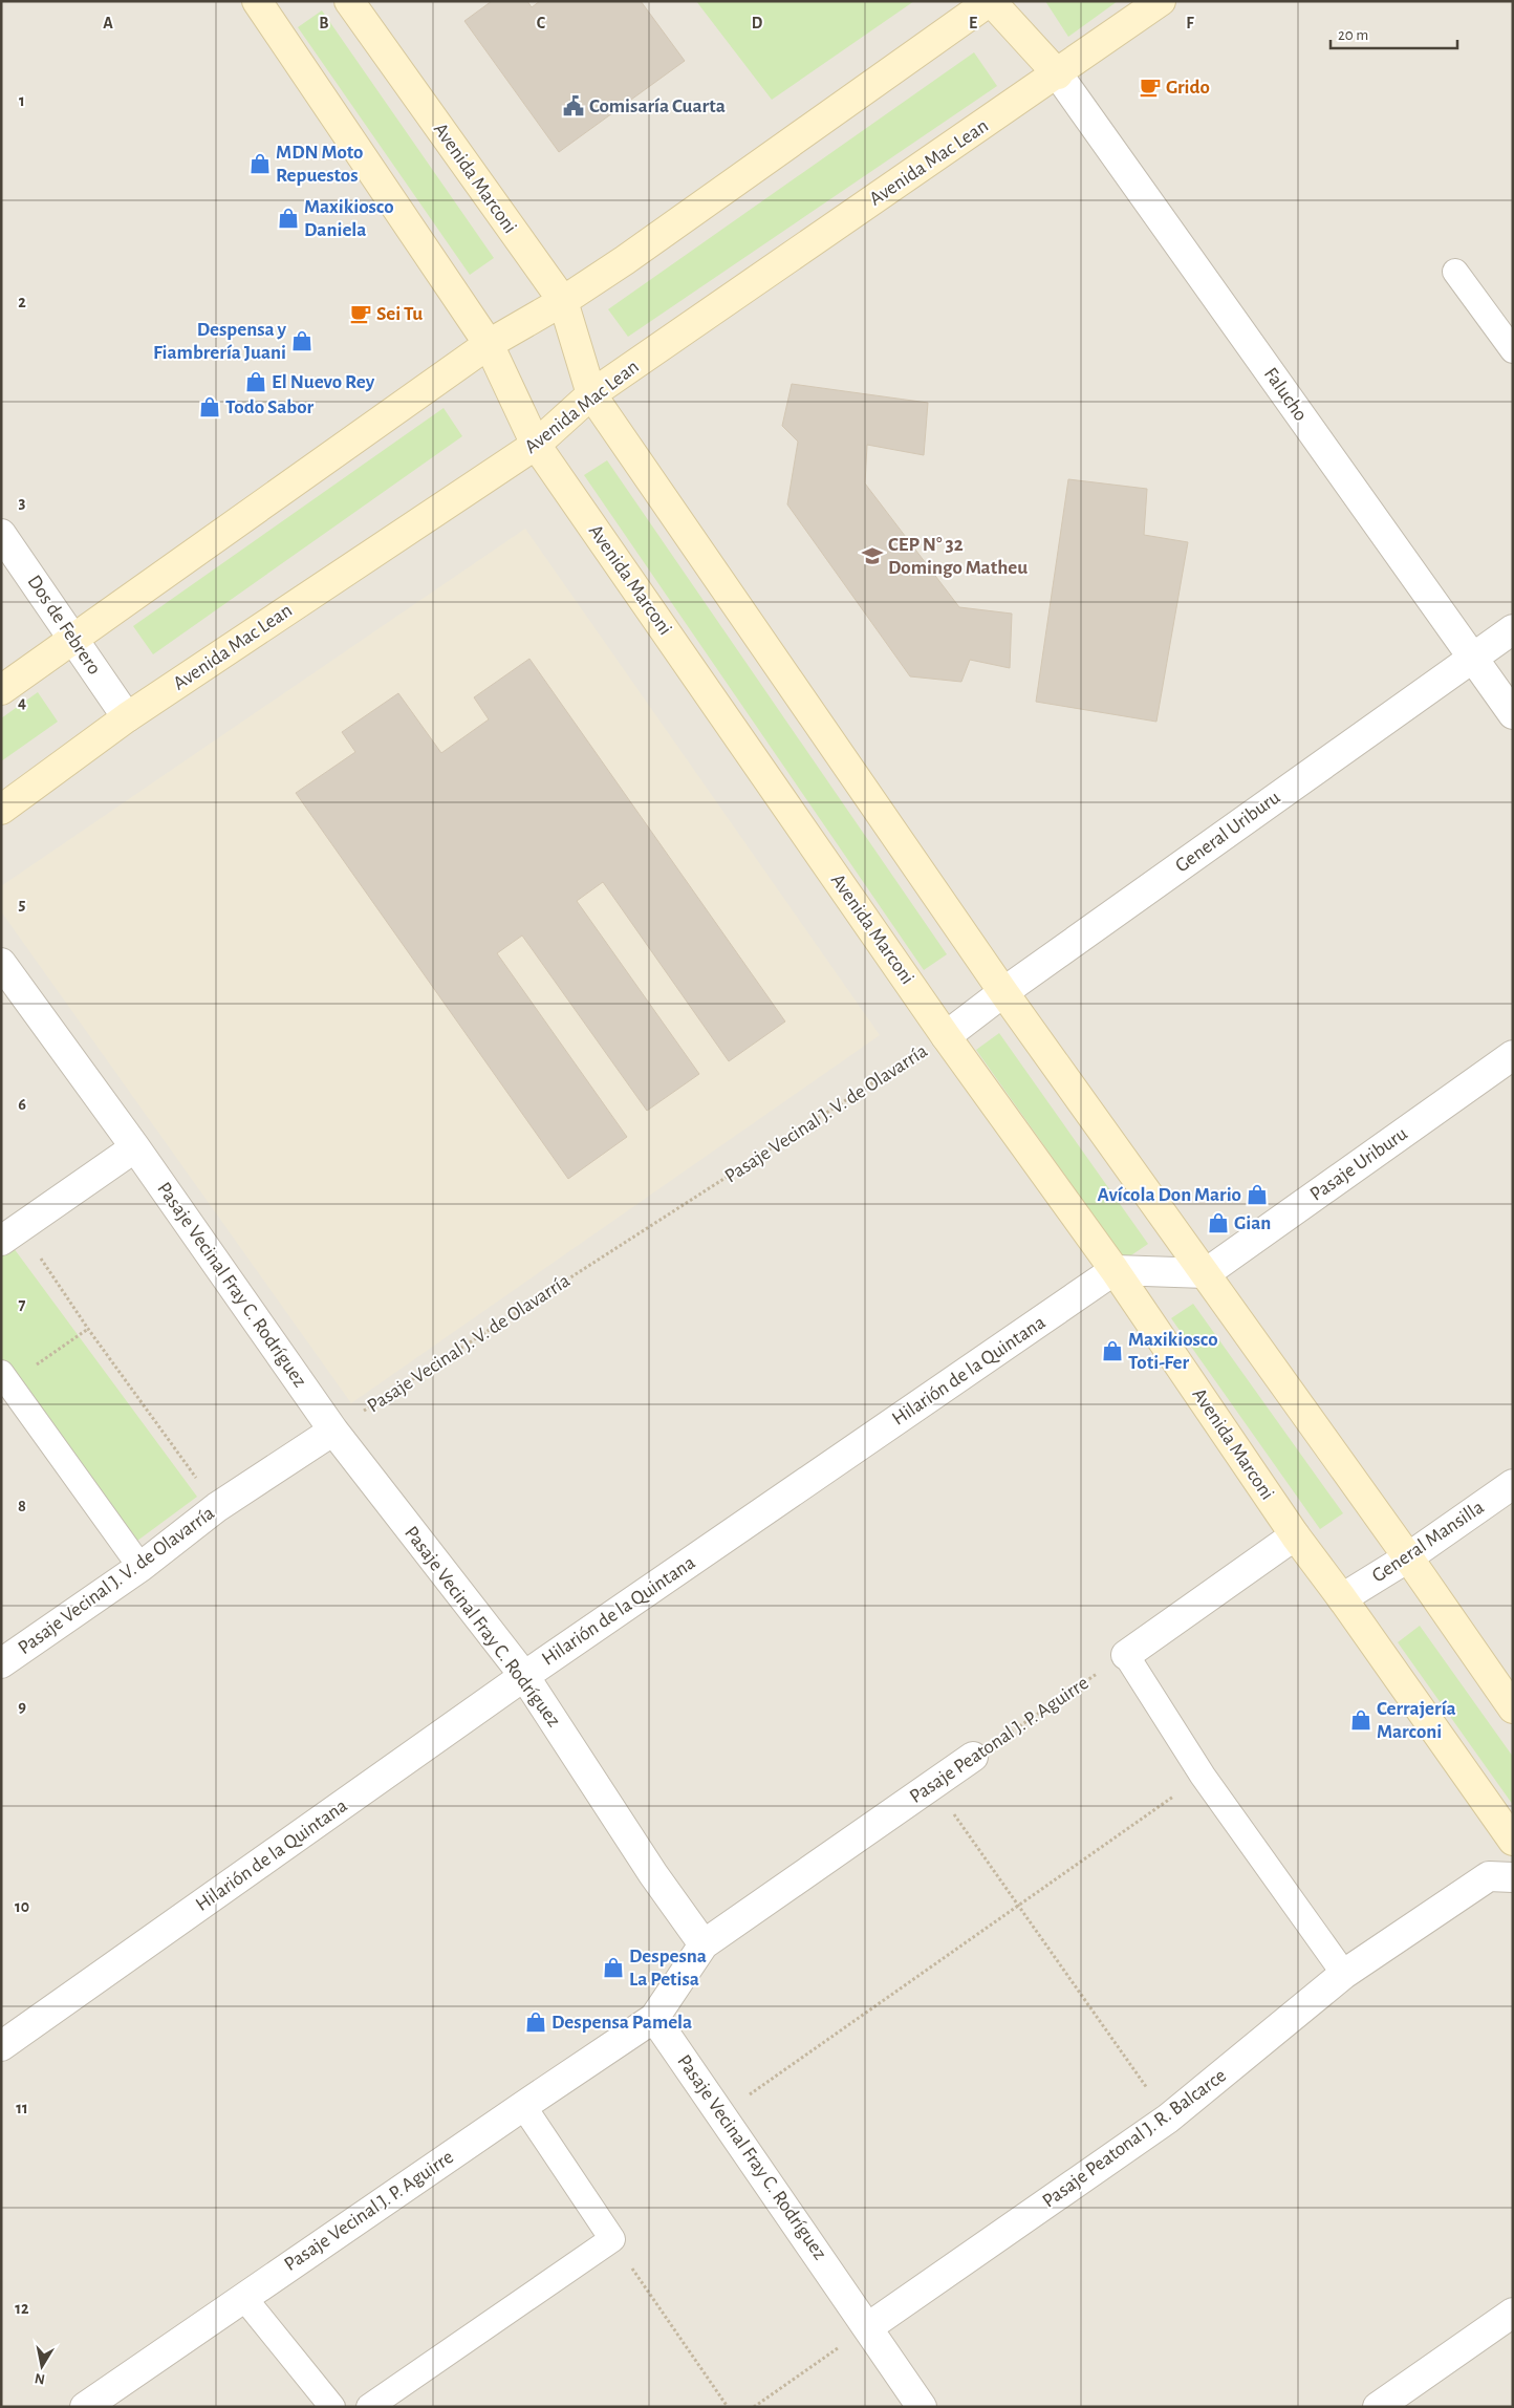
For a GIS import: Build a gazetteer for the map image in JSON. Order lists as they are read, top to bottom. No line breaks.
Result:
{"streets":{"main road":["Avenida Mac Lean","Avenida Marconi"],"street":["Falucho","Dos de Febrero","General Uriburu","Pasaje Vecinal J. V. de Olavarría","Pasaje Uriburu","Pasaje Vecinal Fray C. Rodríguez","Hilarión de la Quintana","General Mansilla","Pasaje Peatonal J. P. Aguirre","Pasaje Peatonal J. R. Balcarce","Pasaje Vecinal J. P. Aguirre"]},"crossings":[["Avenida Mac Lean","Avenida Marconi"],["Avenida Mac Lean","Falucho"],["Avenida Mac Lean","Dos de Febrero"],["Avenida Marconi","General Uriburu"],["Avenida Marconi","Pasaje Vecinal J. V. de Olavarría"],["Avenida Marconi","Pasaje Uriburu"],["Avenida Marconi","Hilarión de la Quintana"],["Avenida Marconi","General Mansilla"],["Falucho","General Uriburu"],["General Uriburu","Pasaje Vecinal J. V. de Olavarría"],["Pasaje Vecinal J. V. de Olavarría","Pasaje Vecinal Fray C. Rodríguez"],["Pasaje Vecinal Fray C. Rodríguez","Hilarión de la Quintana"],["Pasaje Vecinal Fray C. Rodríguez","Pasaje Peatonal J. P. Aguirre"],["Pasaje Vecinal Fray C. Rodríguez","Pasaje Peatonal J. R. Balcarce"],["Pasaje Vecinal Fray C. Rodríguez","Pasaje Vecinal J. P. Aguirre"]],"places":{"cafe":["Grido","Sei Tu"],"public building":["Comisaría Cuarta"],"shop":["MDN Moto Repuestos","Maxikiosco Daniela","Despensa y Fiambrería Juani","El Nuevo Rey","Todo Sabor","Avícola Don Mario","Gian","Maxikiosco Toti-Fer","Cerrajería Marconi","Despesna La Petisa","Despensa Pamela"],"school or university":["CEP N° 32 Domingo Matheu"]},"scale_bar":"20 m","north":"bottom","grid":{"columns":["A","B","C","D","E","F"],"rows":["1","2","3","4","5","6","7","8","9","10","11","12"]}}
